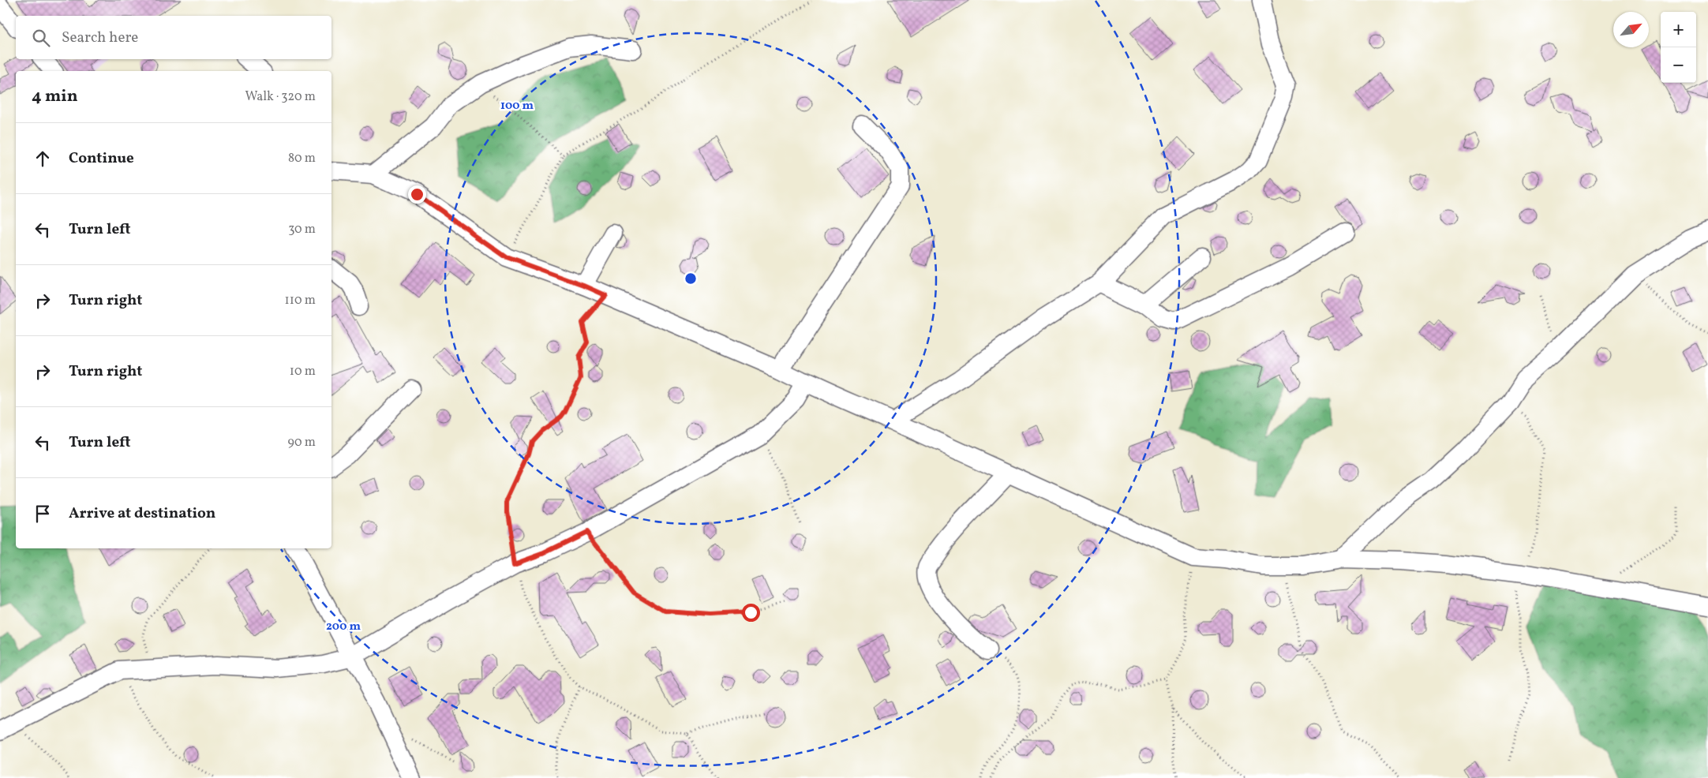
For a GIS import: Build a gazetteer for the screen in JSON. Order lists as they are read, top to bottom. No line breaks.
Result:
{"north":"top right","page":{"map_buttons":["+","−"],"search":"Search here","heading":["4 min","Walk · 320 m"],"list":[["Continue","80 m"],["Turn left","30 m"],["Turn right","110 m"],["Turn right","10 m"],["Turn left","90 m"],"Arrive at destination"]},"rings":["100 m","200 m"]}
